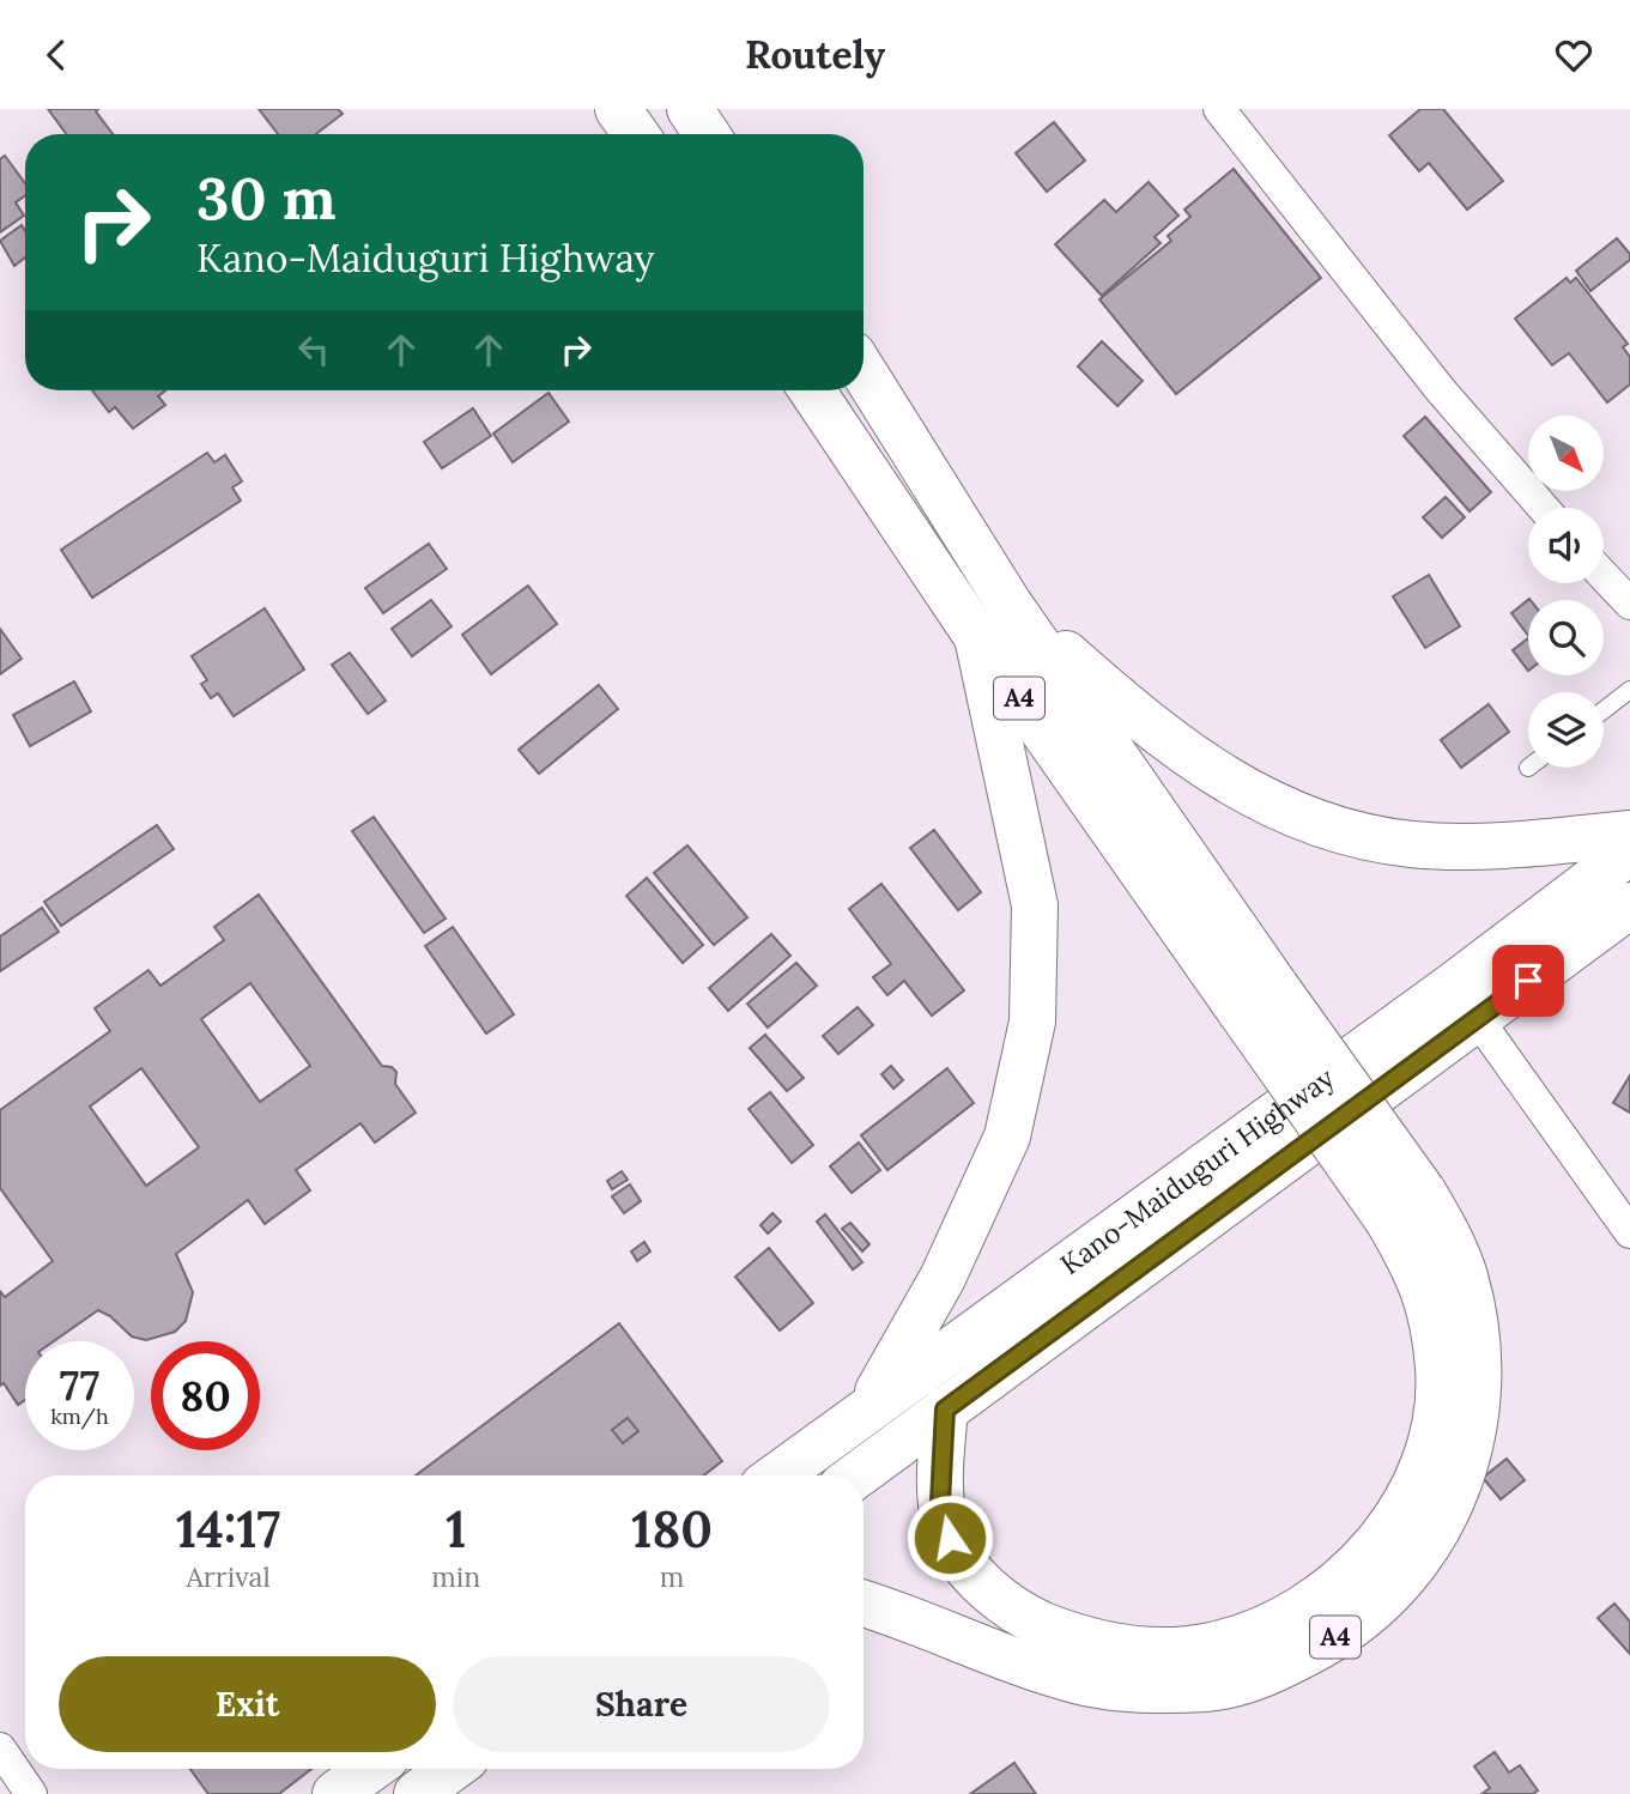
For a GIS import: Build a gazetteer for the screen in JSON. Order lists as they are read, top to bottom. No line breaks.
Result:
{"streets":{"highway":["A4","Kano-Maiduguri Highway"]},"crossings":[["A4","Kano-Maiduguri Highway"]],"north":"bottom right","page":{"header":"Routely","turn":["30 m","Kano-Maiduguri Highway"],"speed":"77 km/h","limit":"80","eta":["14:17","Arrival","1","min","180","m"],"buttons":["Exit","Share"]}}
